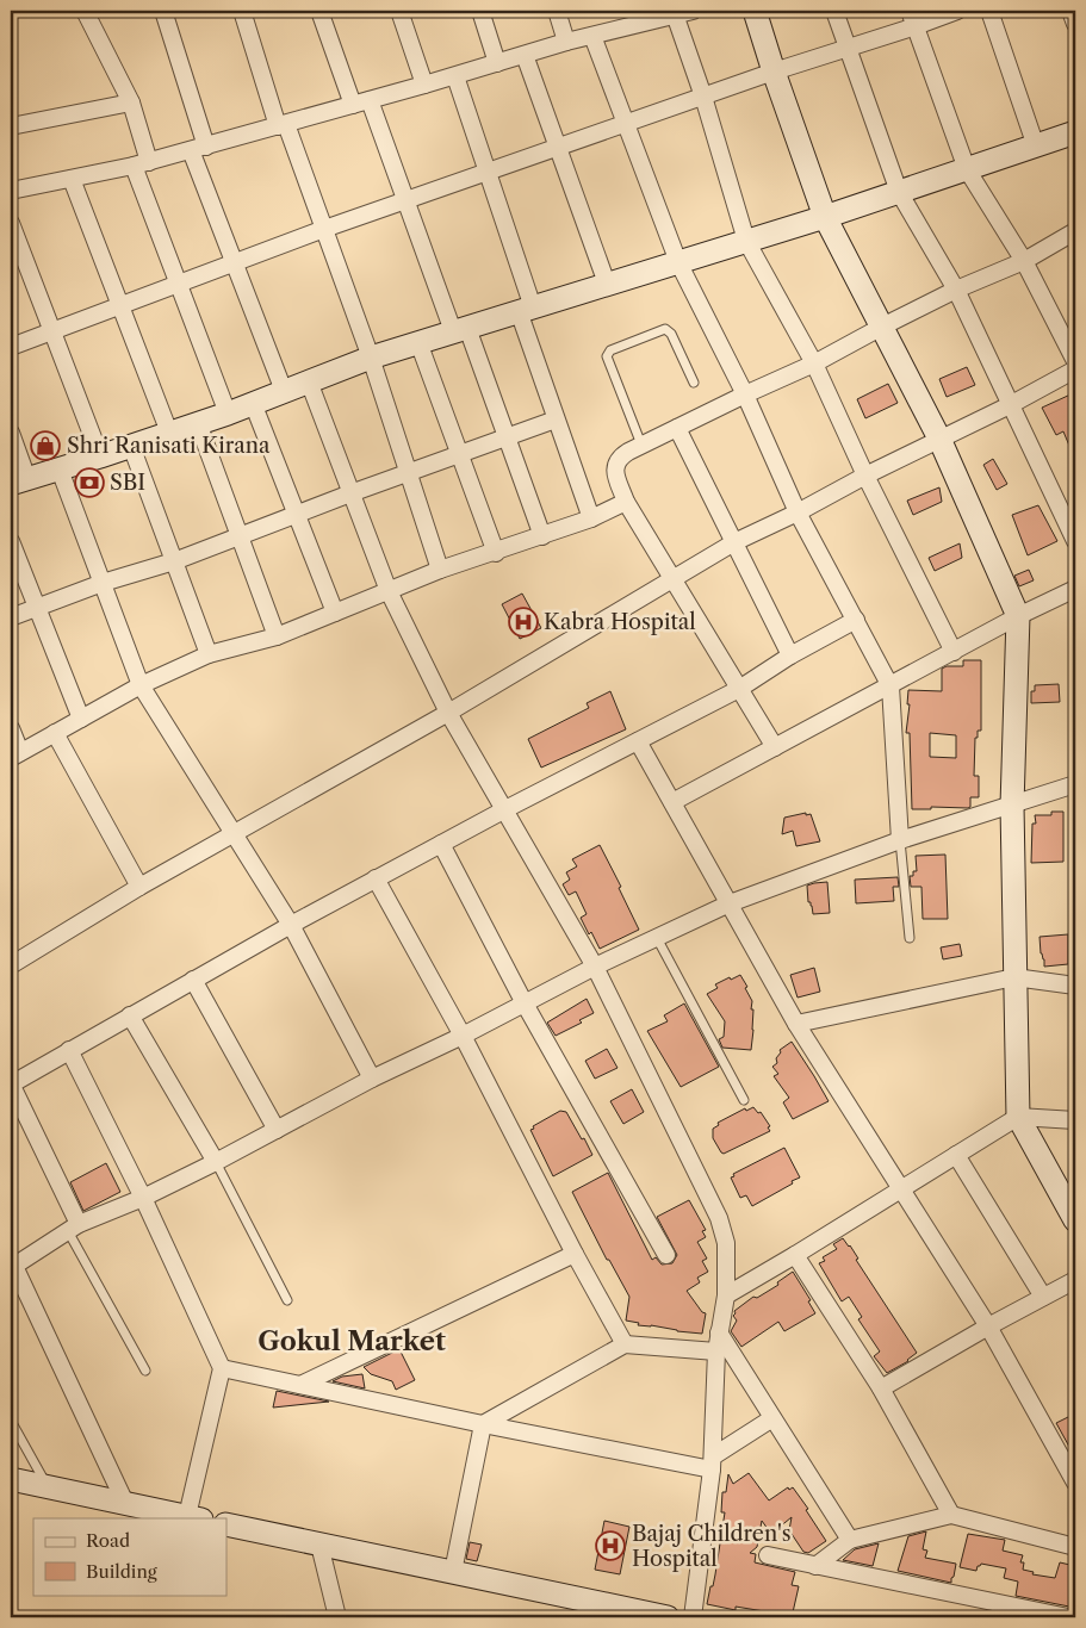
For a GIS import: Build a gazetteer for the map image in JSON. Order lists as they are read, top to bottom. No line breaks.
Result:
{"districts":["Gokul Market"],"places":{"shop":["Shri Ranisati Kirana"],"bank":["SBI"],"hospital":["Kabra Hospital","Bajaj Children's Hospital"]},"legend":["Road","Building"]}
